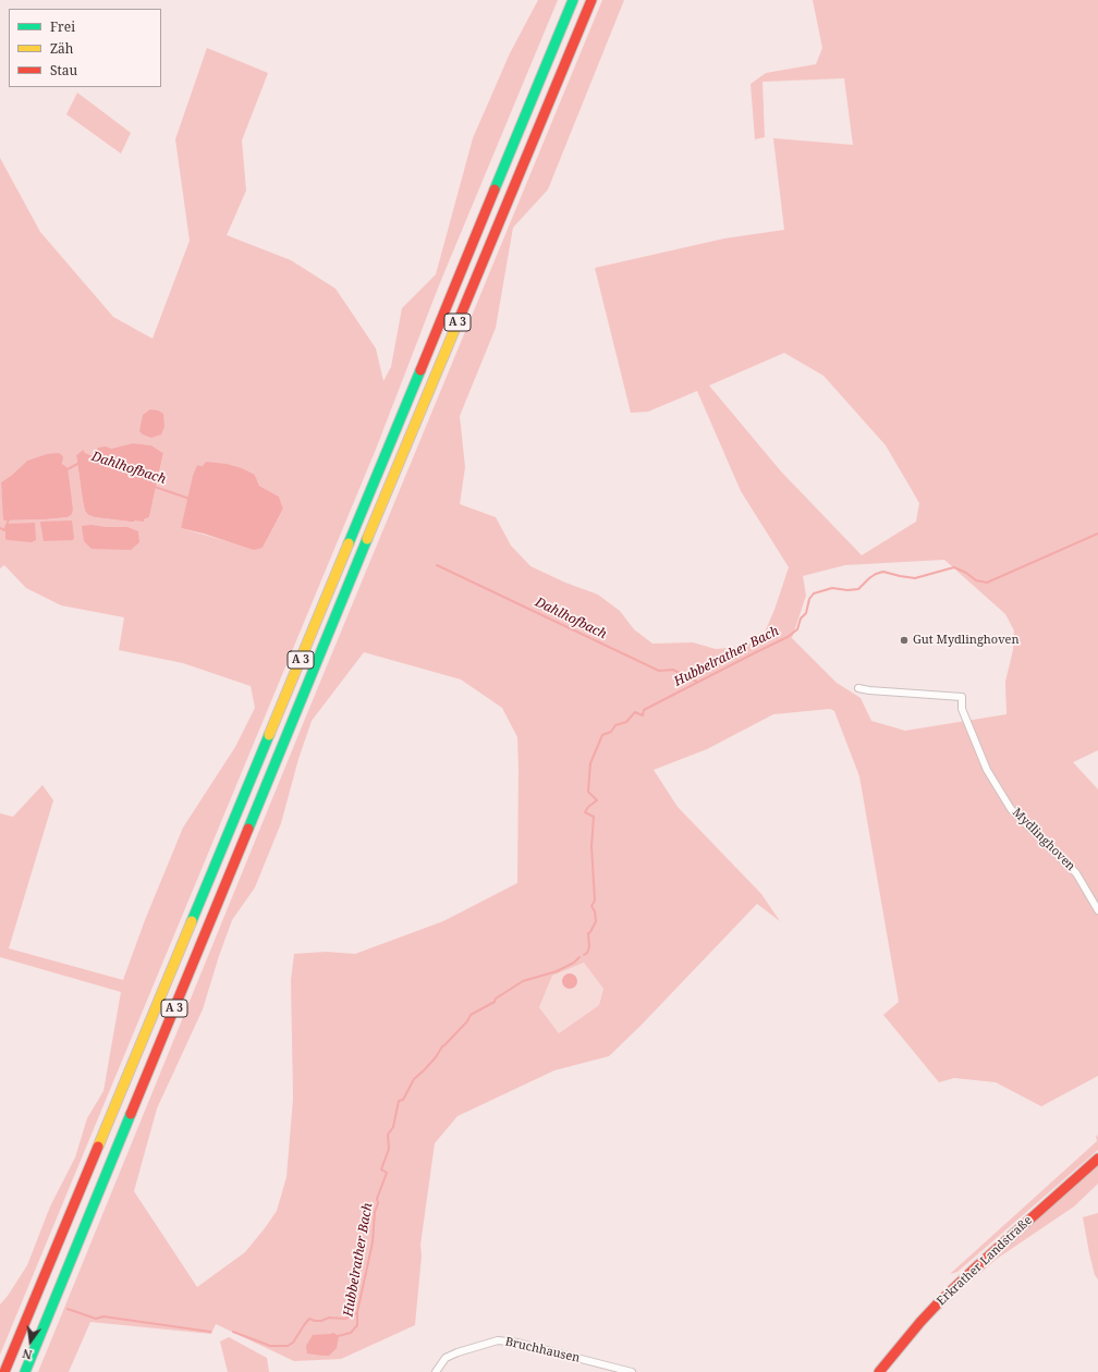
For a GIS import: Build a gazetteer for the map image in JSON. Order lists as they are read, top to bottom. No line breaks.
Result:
{"streets":{"main road":["A 3","Erkrather Landstraße"],"street":["Mydlinghoven","Bruchhausen"]},"water":["Dahlhofbach","Hubbelrather Bach"],"places":["Gut Mydlinghoven"],"legend":["Frei","Zäh","Stau"],"north":"bottom"}
